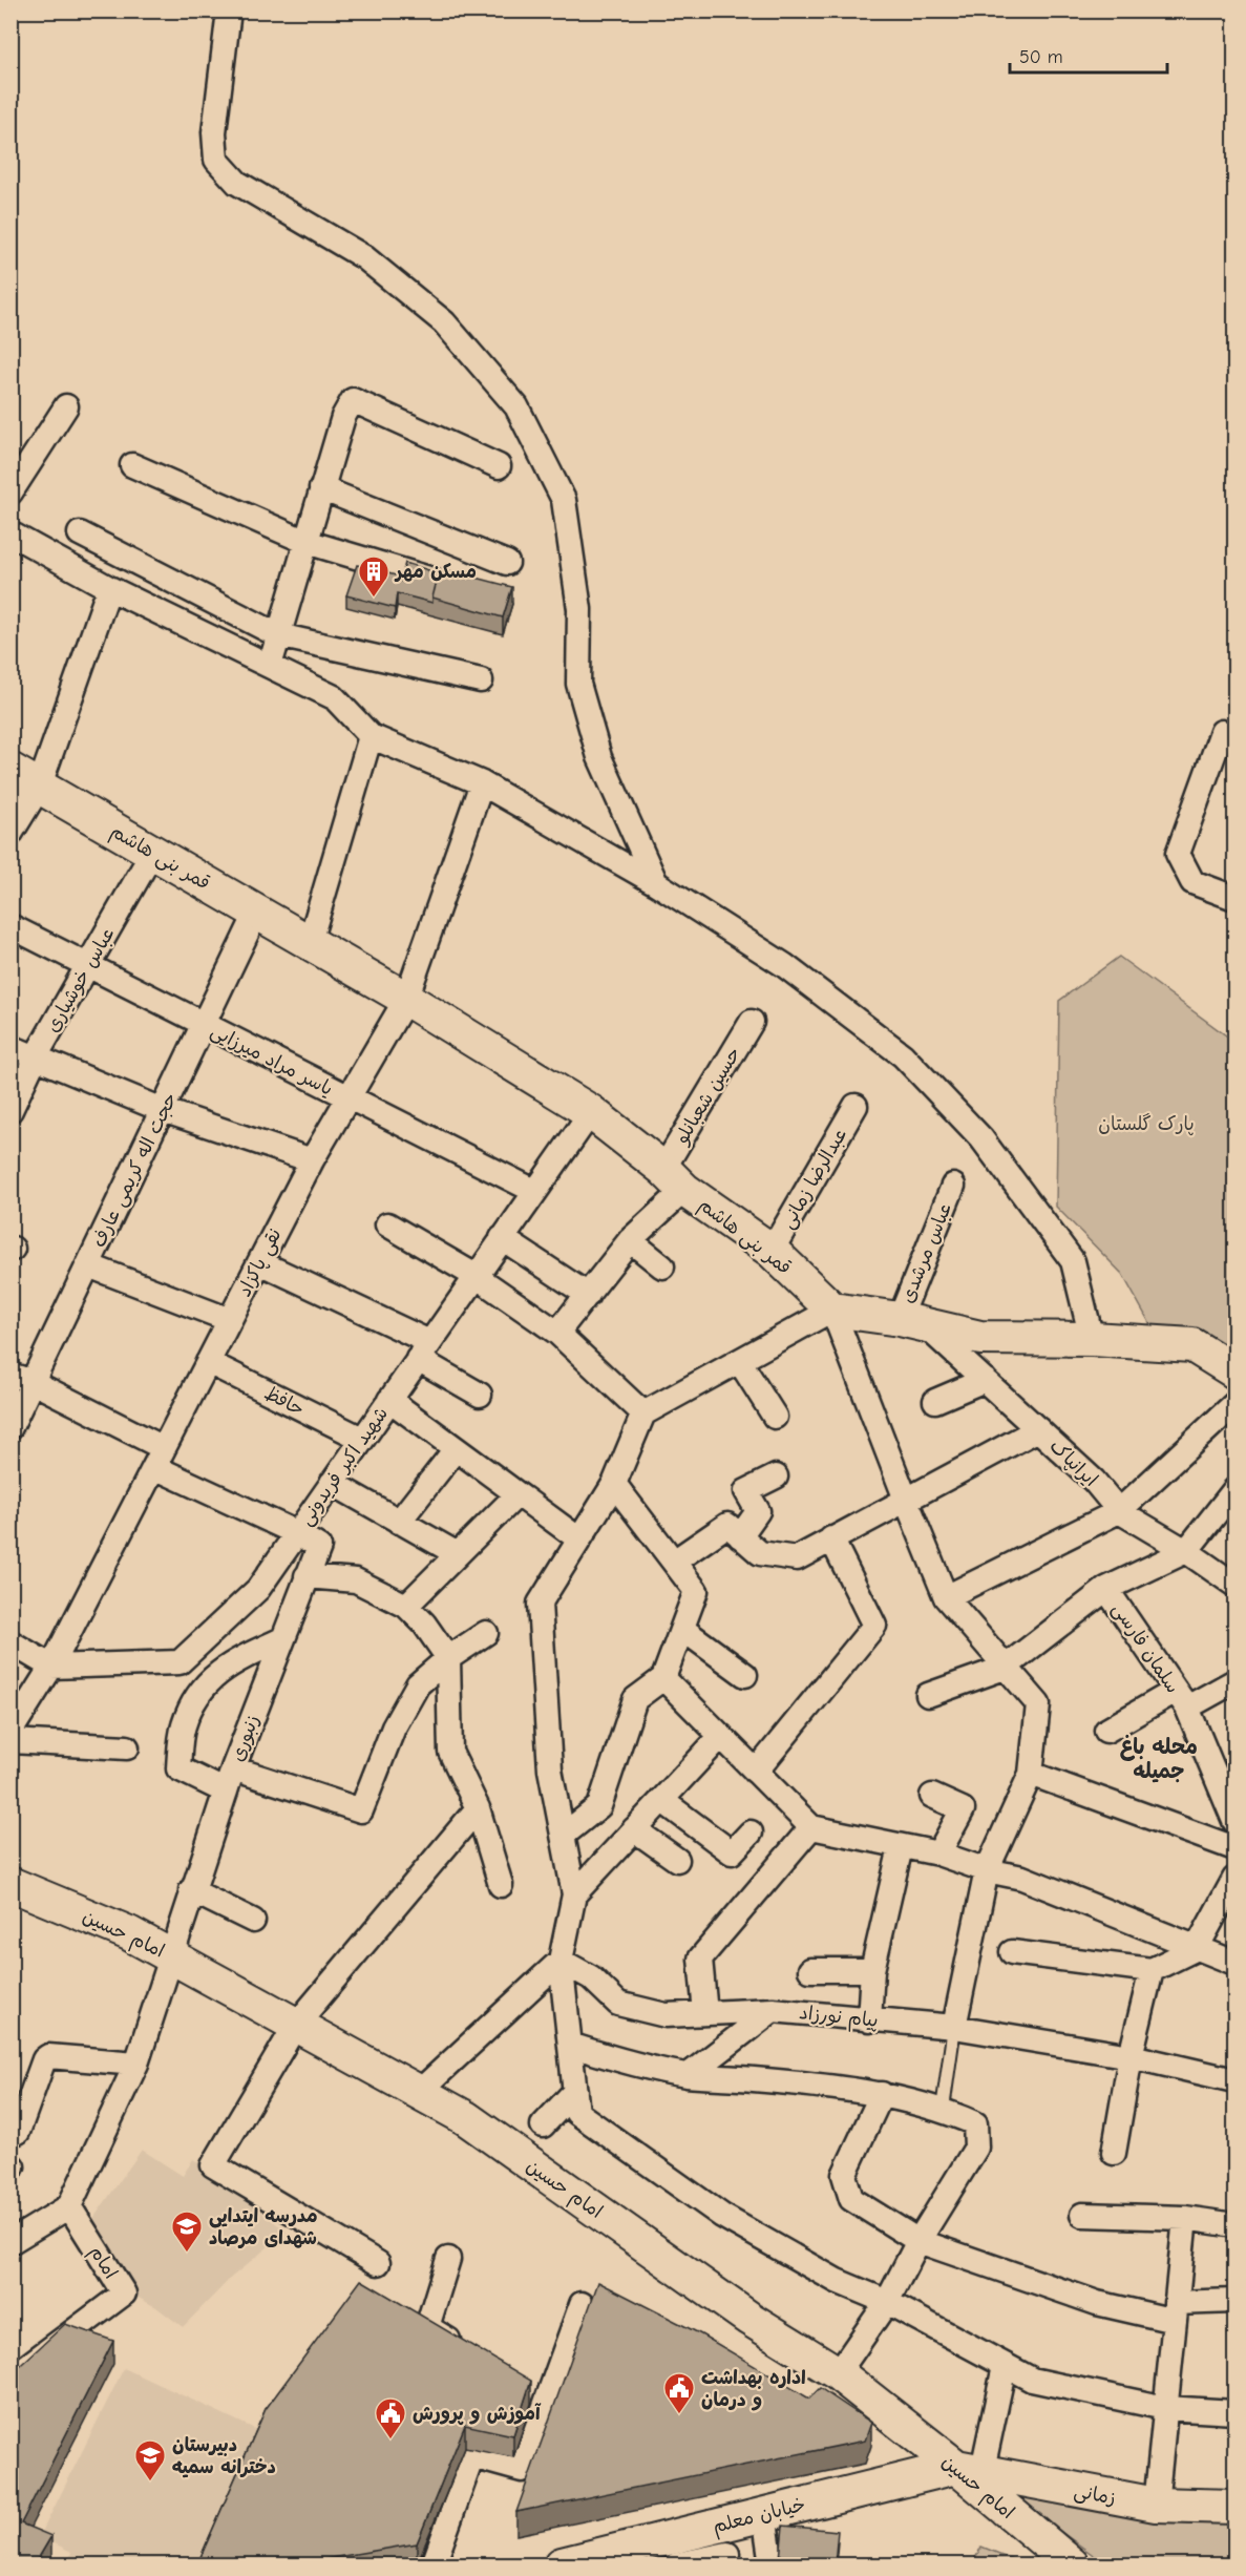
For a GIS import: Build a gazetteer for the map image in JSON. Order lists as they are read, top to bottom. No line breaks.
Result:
{"streets":{"street":["قمر بنی هاشم","عباس خوشیاری","یاسر مراد میرزایی","حسین شعبانلو","حجت اله کریمی عارف","عبدالرضا زمانی","عباس مرشدی","نقی پاکزاد","حافظ","ایرانپاک","شهید اکبر فریدونی","سلمان فارسی","زنبوری","امام حسین","پیام نورزاد","امام","زمانی","خیابان معلم"]},"crossings":[["قمر بنی هاشم","عباس خوشیاری"],["قمر بنی هاشم","حسین شعبانلو"],["قمر بنی هاشم","حجت اله کریمی عارف"],["قمر بنی هاشم","عبدالرضا زمانی"],["قمر بنی هاشم","نقی پاکزاد"],["قمر بنی هاشم","شهید اکبر فریدونی"],["عباس خوشیاری","یاسر مراد میرزایی"],["یاسر مراد میرزایی","حجت اله کریمی عارف"],["یاسر مراد میرزایی","نقی پاکزاد"],["یاسر مراد میرزایی","شهید اکبر فریدونی"],["عباس مرشدی","ایرانپاک"],["نقی پاکزاد","حافظ"],["نقی پاکزاد","شهید اکبر فریدونی"],["حافظ","شهید اکبر فریدونی"],["شهید اکبر فریدونی","زنبوری"],["زنبوری","امام حسین"],["زنبوری","امام"],["امام حسین","زمانی"],["امام حسین","خیابان معلم"],["زمانی","خیابان معلم"]],"districts":["محله باغ‌ جمیله"],"parks":["پارک گلستان"],"places":{"building":["مسکن مهر"],"school or university":["مدرسه ایتدایی شهدای مرصاد","دبیرستان دخترانه سمیه"],"public building":["اداره بهداشت و درمان","آموزش و پرورش"]},"scale_bar":"50 m"}
